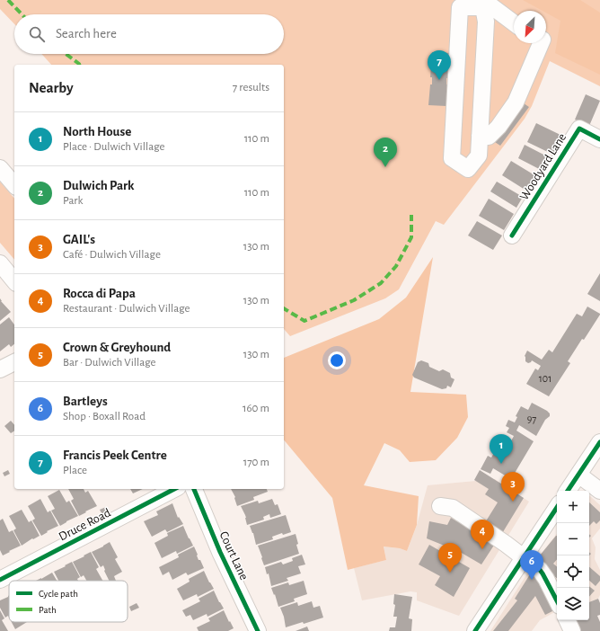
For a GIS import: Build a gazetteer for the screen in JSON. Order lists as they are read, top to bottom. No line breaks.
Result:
{"streets":{"street":["Woodyard Lane","Druce Road","Court Lane"]},"house_numbers":["101","97"],"legend":["Cycle path","Path"],"north":"bottom left","page":{"search":"Search here","pins":["7","2","1","3","4","5","6"],"heading":["Nearby","7 results"],"list":[{"mark":"1","name":"North House","note":"Place · Dulwich Village","value":"110 m"},{"mark":"2","name":"Dulwich Park","note":"Park","value":"110 m"},{"mark":"3","name":"GAIL's","note":"Café · Dulwich Village","value":"130 m"},{"mark":"4","name":"Rocca di Papa","note":"Restaurant · Dulwich Village","value":"130 m"},{"mark":"5","name":"Crown & Greyhound","note":"Bar · Dulwich Village","value":"130 m"},{"mark":"6","name":"Bartleys","note":"Shop · Boxall Road","value":"160 m"},{"mark":"7","name":"Francis Peek Centre","note":"Place","value":"170 m"}],"map_buttons":["+","−"]}}
